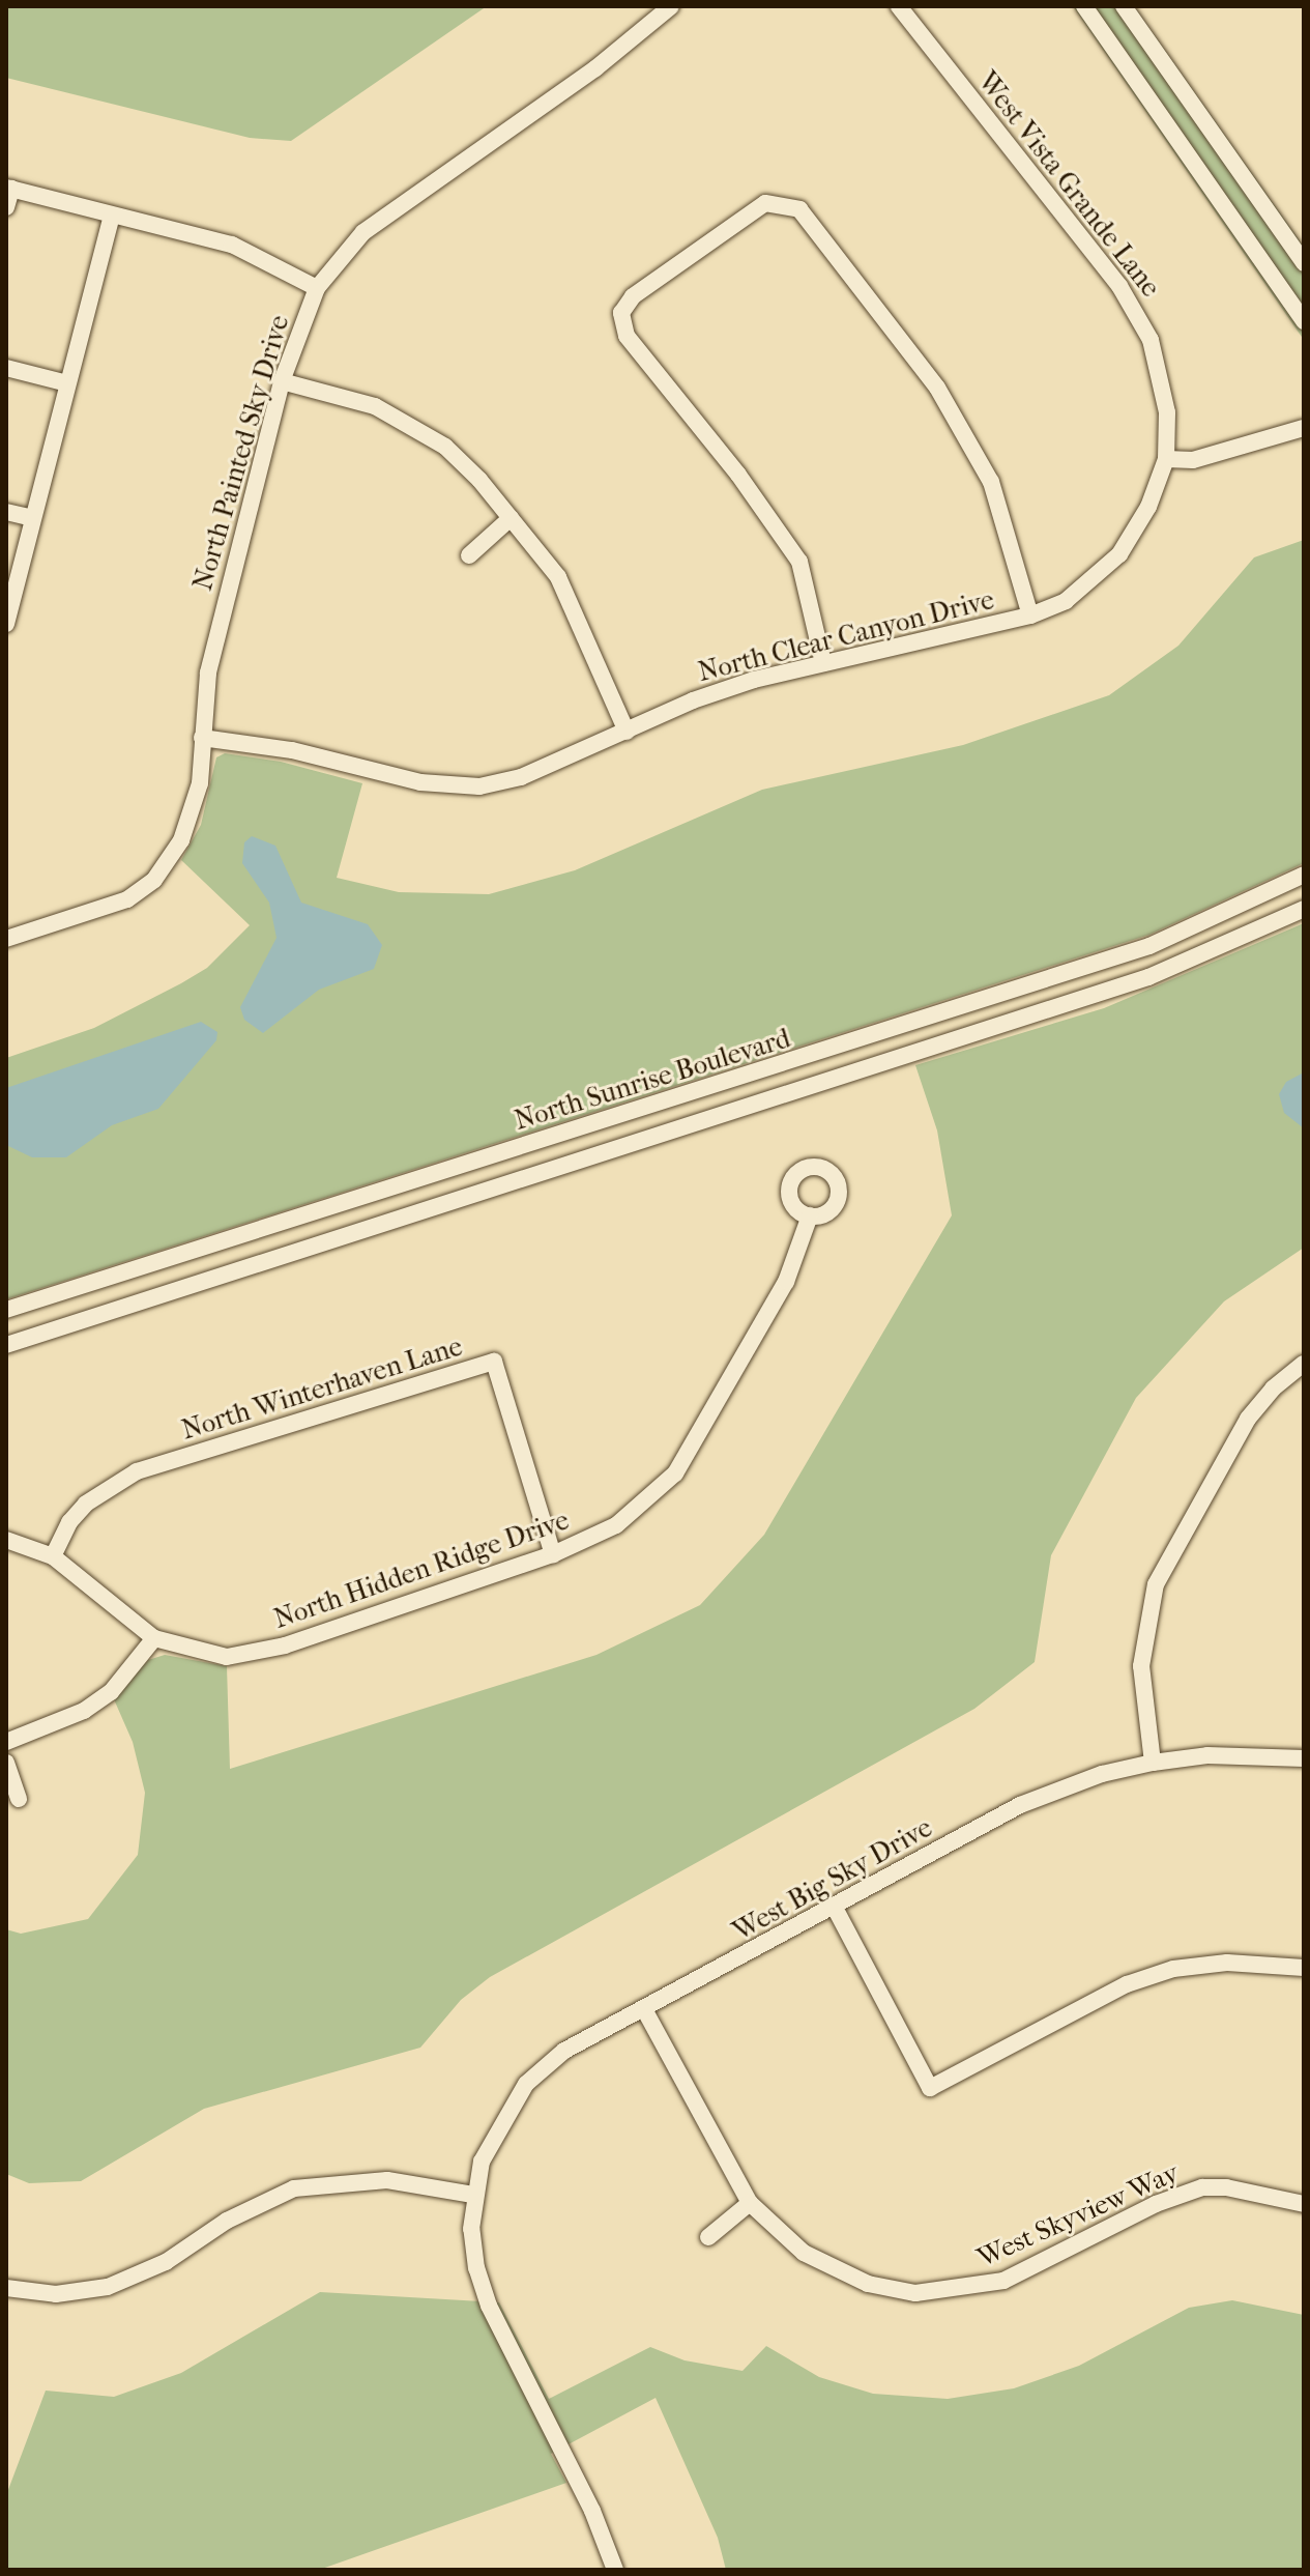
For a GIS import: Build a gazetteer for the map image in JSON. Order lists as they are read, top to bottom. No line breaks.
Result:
{"streets":{"street":["West Vista Grande Lane","North Painted Sky Drive","North Clear Canyon Drive","North Sunrise Boulevard","North Winterhaven Lane","North Hidden Ridge Drive","West Big Sky Drive","West Skyview Way"]},"crossings":[["West Vista Grande Lane","North Clear Canyon Drive"],["North Painted Sky Drive","North Clear Canyon Drive"],["North Winterhaven Lane","North Hidden Ridge Drive"],["West Big Sky Drive","West Skyview Way"]]}
